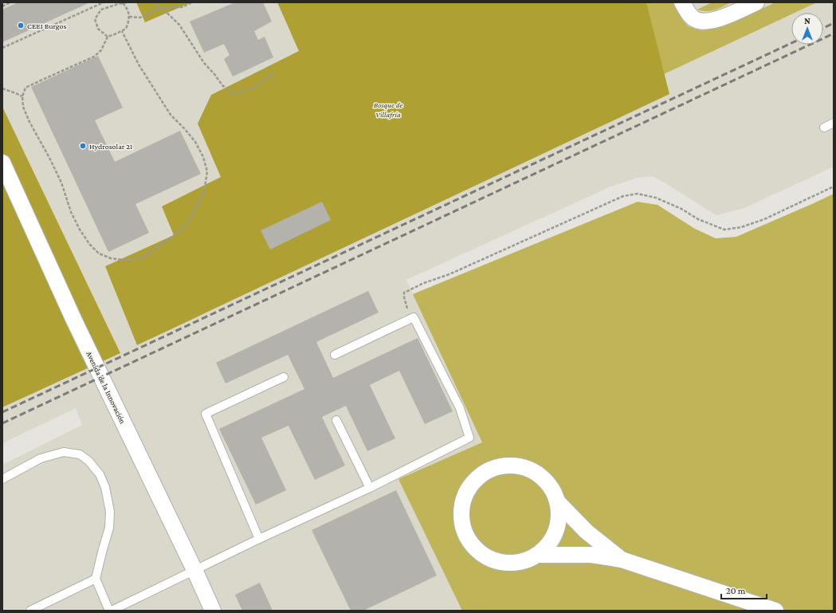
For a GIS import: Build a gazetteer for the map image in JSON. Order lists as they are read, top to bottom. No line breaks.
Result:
{"streets":{"street":["Avenida de la Innovación"]},"parks":["Bosque de Villafría"],"places":["CEEI Burgos","Hydrosolar 21"],"scale_bar":"20 m","north":"top"}
